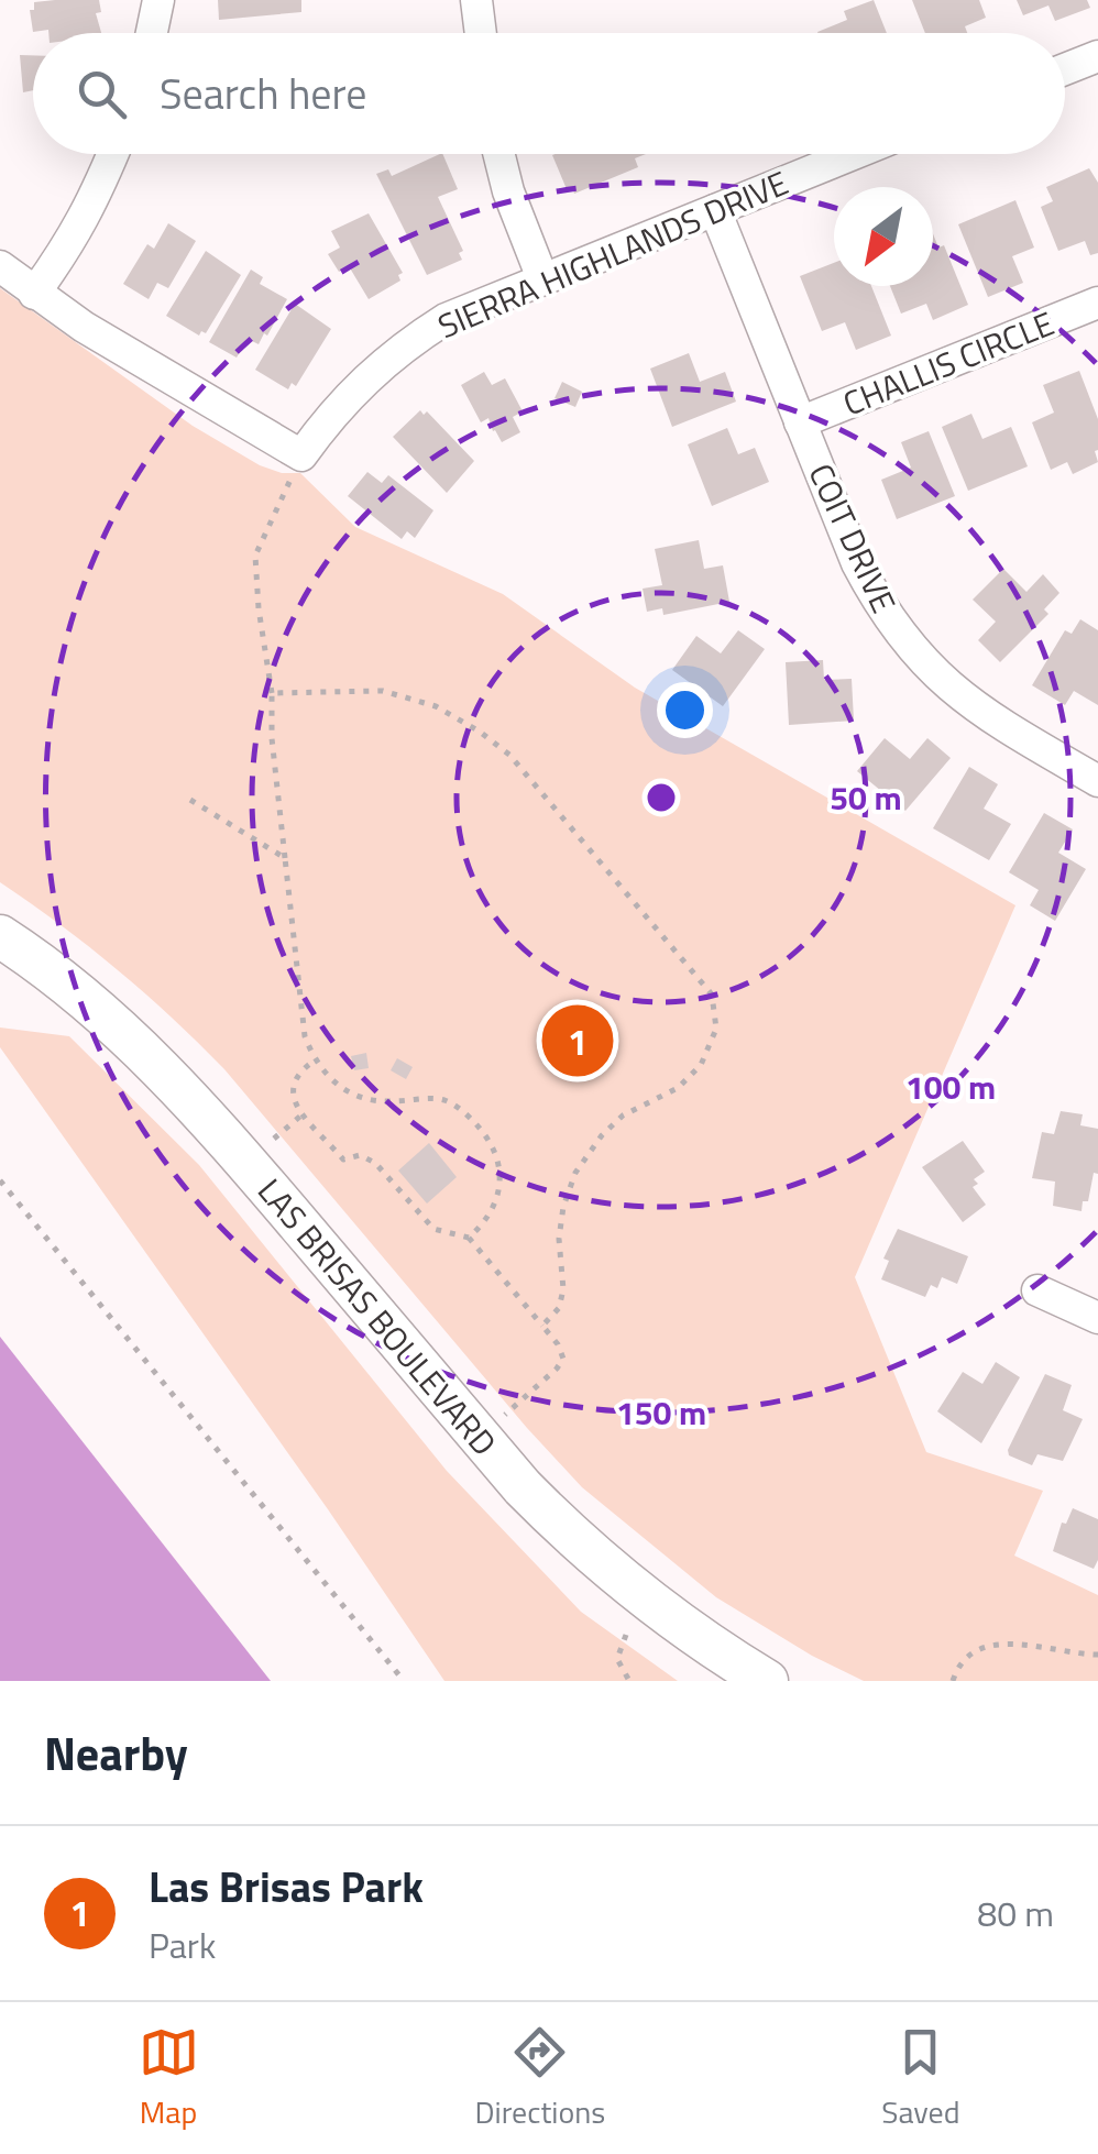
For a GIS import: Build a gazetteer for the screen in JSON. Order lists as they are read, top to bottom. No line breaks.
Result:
{"streets":{"street":["SIERRA HIGHLANDS DRIVE","CHALLIS CIRCLE","COIT DRIVE","LAS BRISAS BOULEVARD"]},"crossings":[["SIERRA HIGHLANDS DRIVE","COIT DRIVE"],["CHALLIS CIRCLE","COIT DRIVE"]],"north":"bottom left","page":{"search":"Search here","pins":"1","heading":"Nearby","list":[{"mark":"1","name":"Las Brisas Park","note":"Park","value":"80 m"}],"nav":["Map","Directions","Saved"]},"rings":["50 m","100 m","150 m"]}
